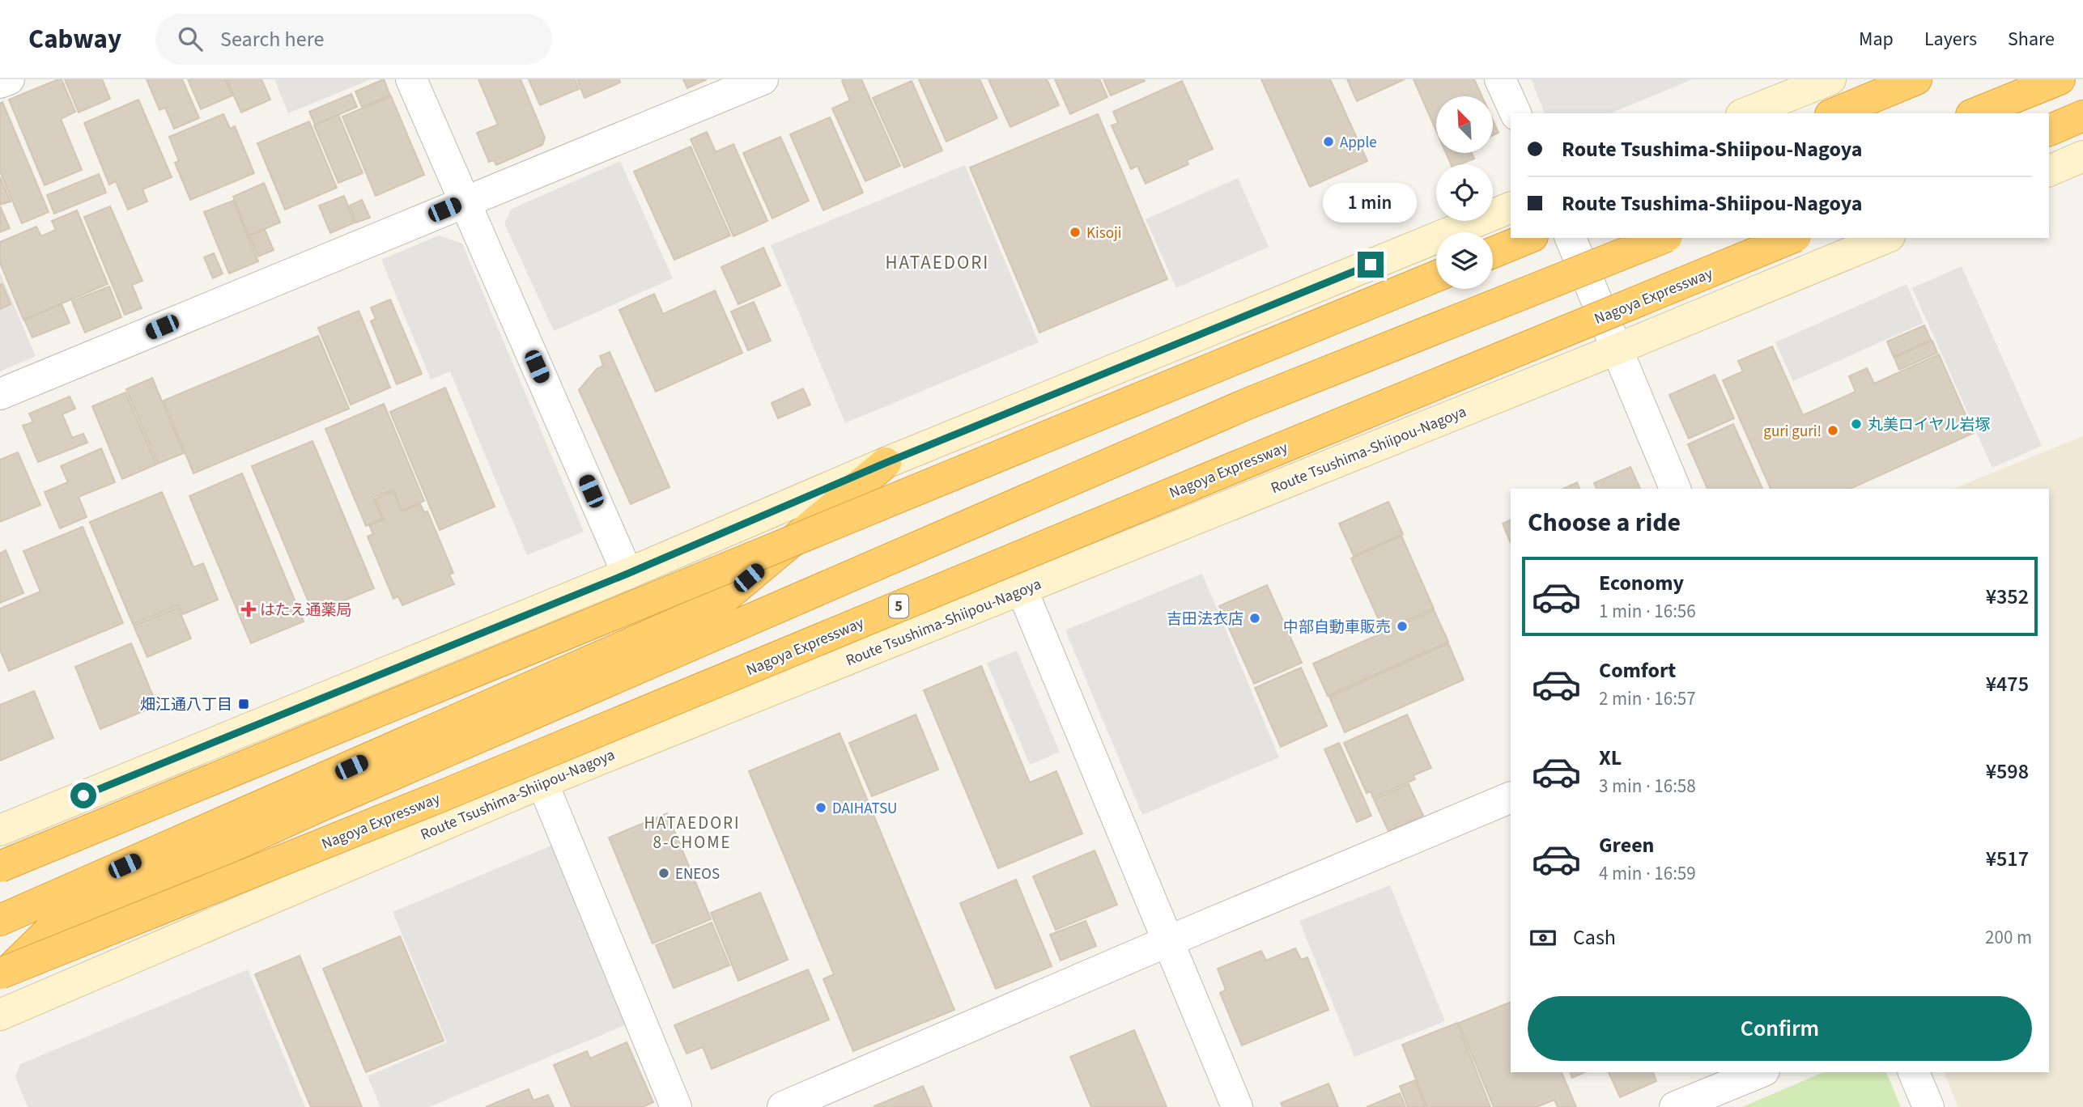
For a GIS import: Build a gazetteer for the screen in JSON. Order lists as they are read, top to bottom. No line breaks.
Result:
{"streets":{"highway":["Nagoya Expressway","5"],"main road":["Route Tsushima-Shiipou-Nagoya"]},"districts":["HATAEDORI","HATAEDORI 8-CHOME"],"places":{"other":["Apple","Kisoji","丸美ロイヤル岩塚","guri guri!","吉田法衣店","中部自動車販売","DAIHATSU","ENEOS"],"health":["はたえ通薬局"],"transit":["畑江通八丁目"]},"north":"top left","page":{"header":"Cabway","search":"Search here","nav":["Map","Layers","Share"],"banner":["Route Tsushima-Shiipou-Nagoya","Route Tsushima-Shiipou-Nagoya"],"bubble":"1 min","heading":"Choose a ride","list":[{"name":"Economy","note":"1 min · 16:56","value":"¥352"},{"name":"Comfort","note":"2 min · 16:57","value":"¥475"},{"name":"XL","note":"3 min · 16:58","value":"¥598"},{"name":"Green","note":"4 min · 16:59","value":"¥517"}],"pay":["Cash","200 m"],"buttons":"Confirm"}}
